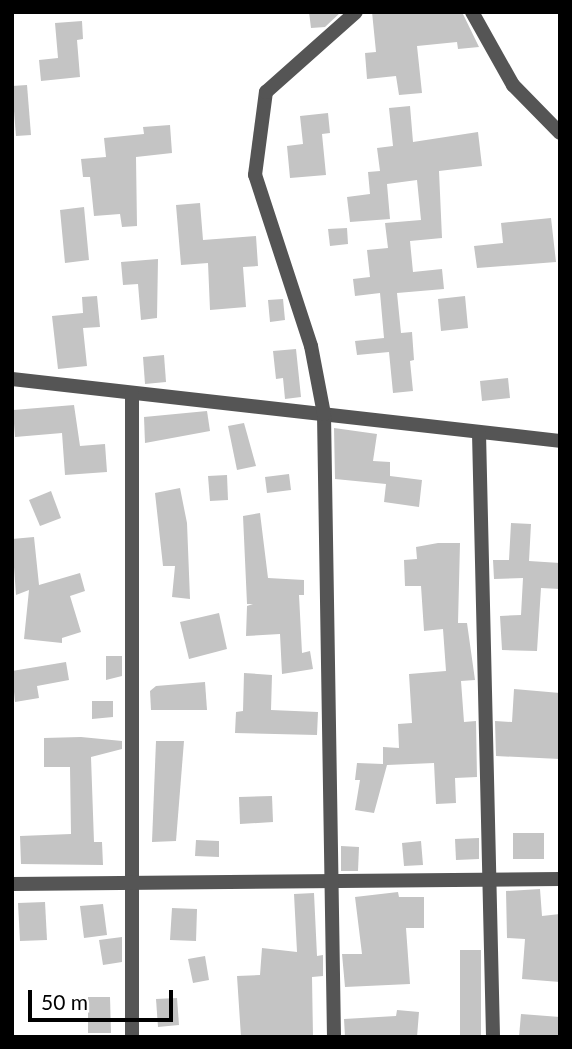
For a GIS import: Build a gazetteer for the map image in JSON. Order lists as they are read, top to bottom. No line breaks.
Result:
{"scale_bar":"50 m"}
